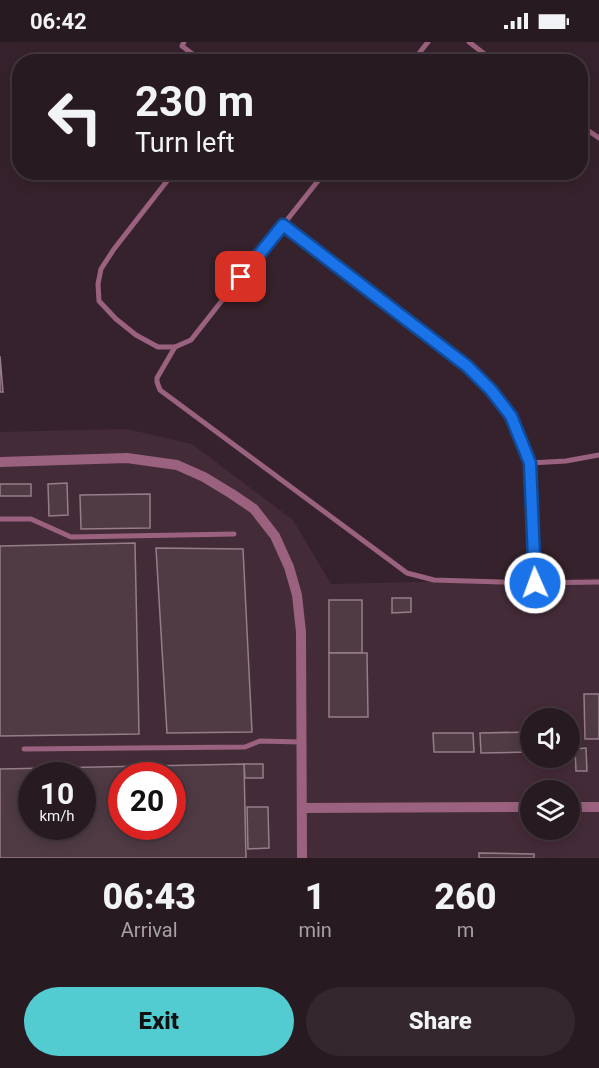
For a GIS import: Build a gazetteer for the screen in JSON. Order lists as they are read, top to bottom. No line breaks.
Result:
{"page":{"status":"06:42","turn":["230 m","Turn left"],"speed":"10 km/h","limit":"20","eta":["06:43","Arrival","1","min","260","m"],"buttons":["Exit","Share"]}}
